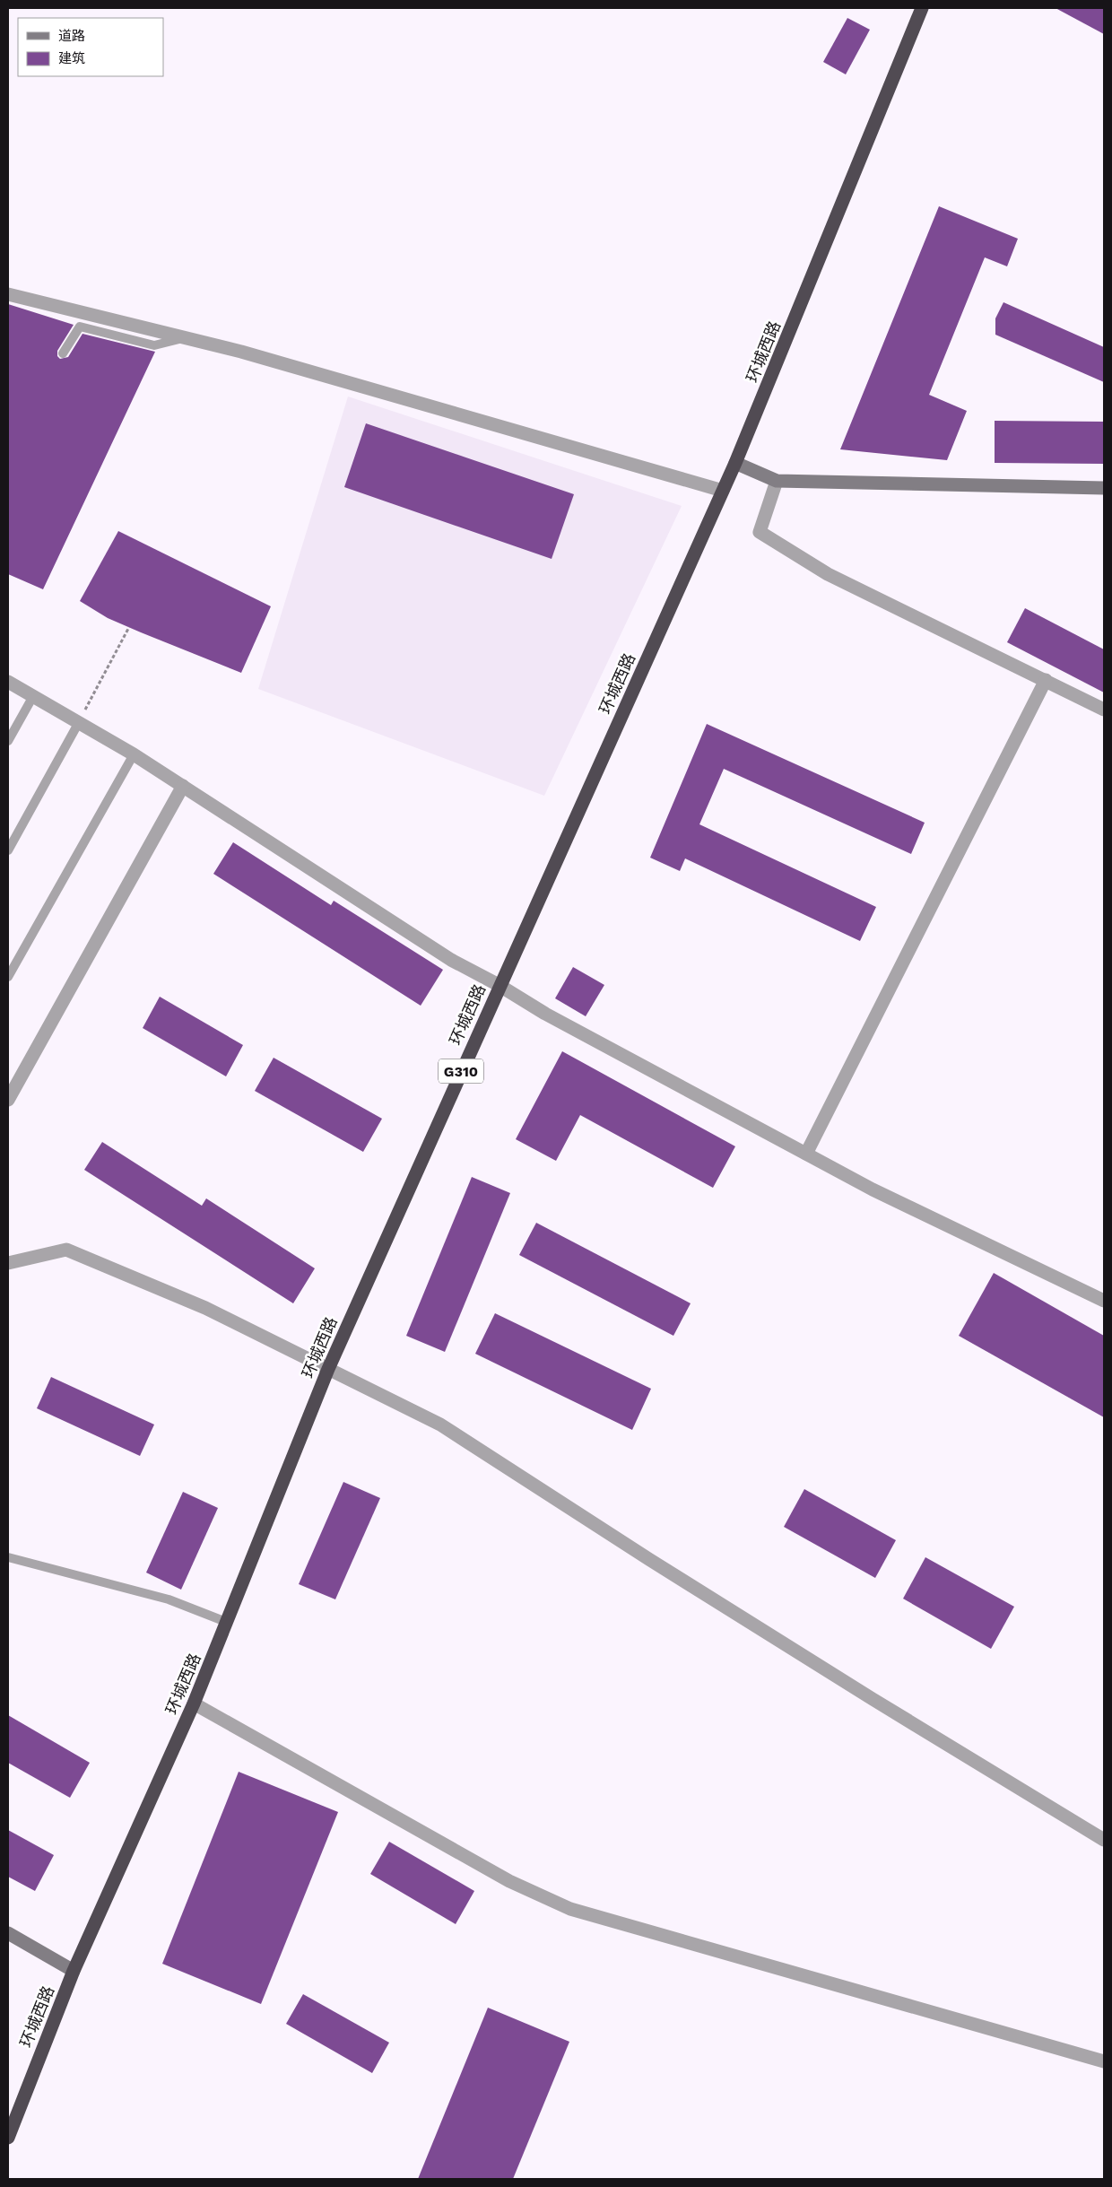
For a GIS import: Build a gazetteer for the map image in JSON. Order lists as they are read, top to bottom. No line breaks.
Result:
{"streets":{"highway":["环城西路","G310"]},"legend":["道路","建筑"]}
